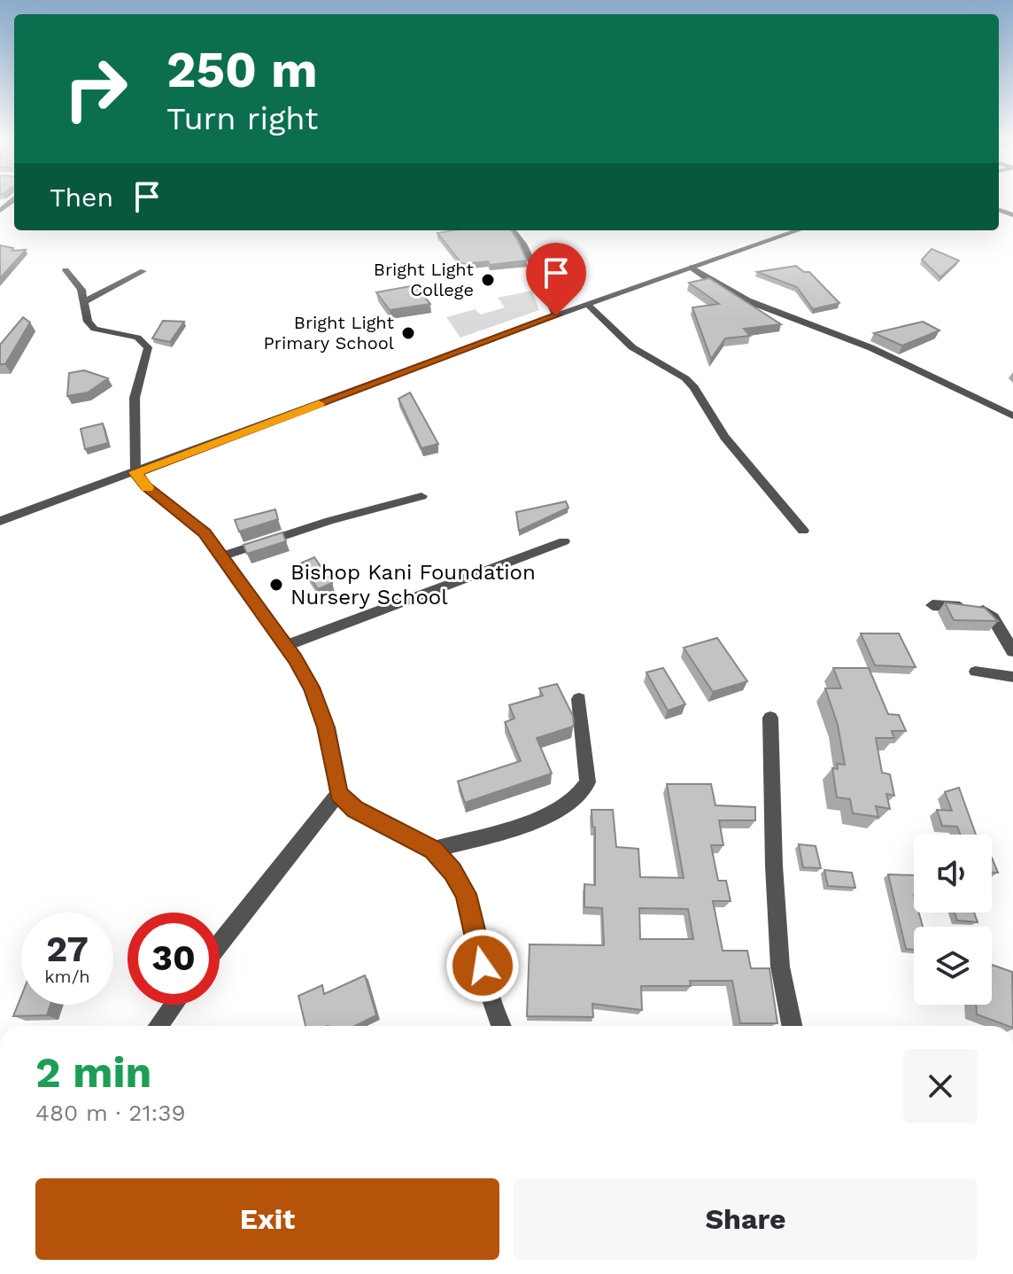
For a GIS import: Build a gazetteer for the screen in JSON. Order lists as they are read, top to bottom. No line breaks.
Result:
{"places":["Bright Light College","Bright Light Primary School","Bishop Kani Foundation Nursery School"],"page":{"turn":["250 m","Turn right"],"then":"Then","speed":"27 km/h","limit":"30","heading":["2 min","480 m · 21:39"],"buttons":["Exit","Share"]}}
